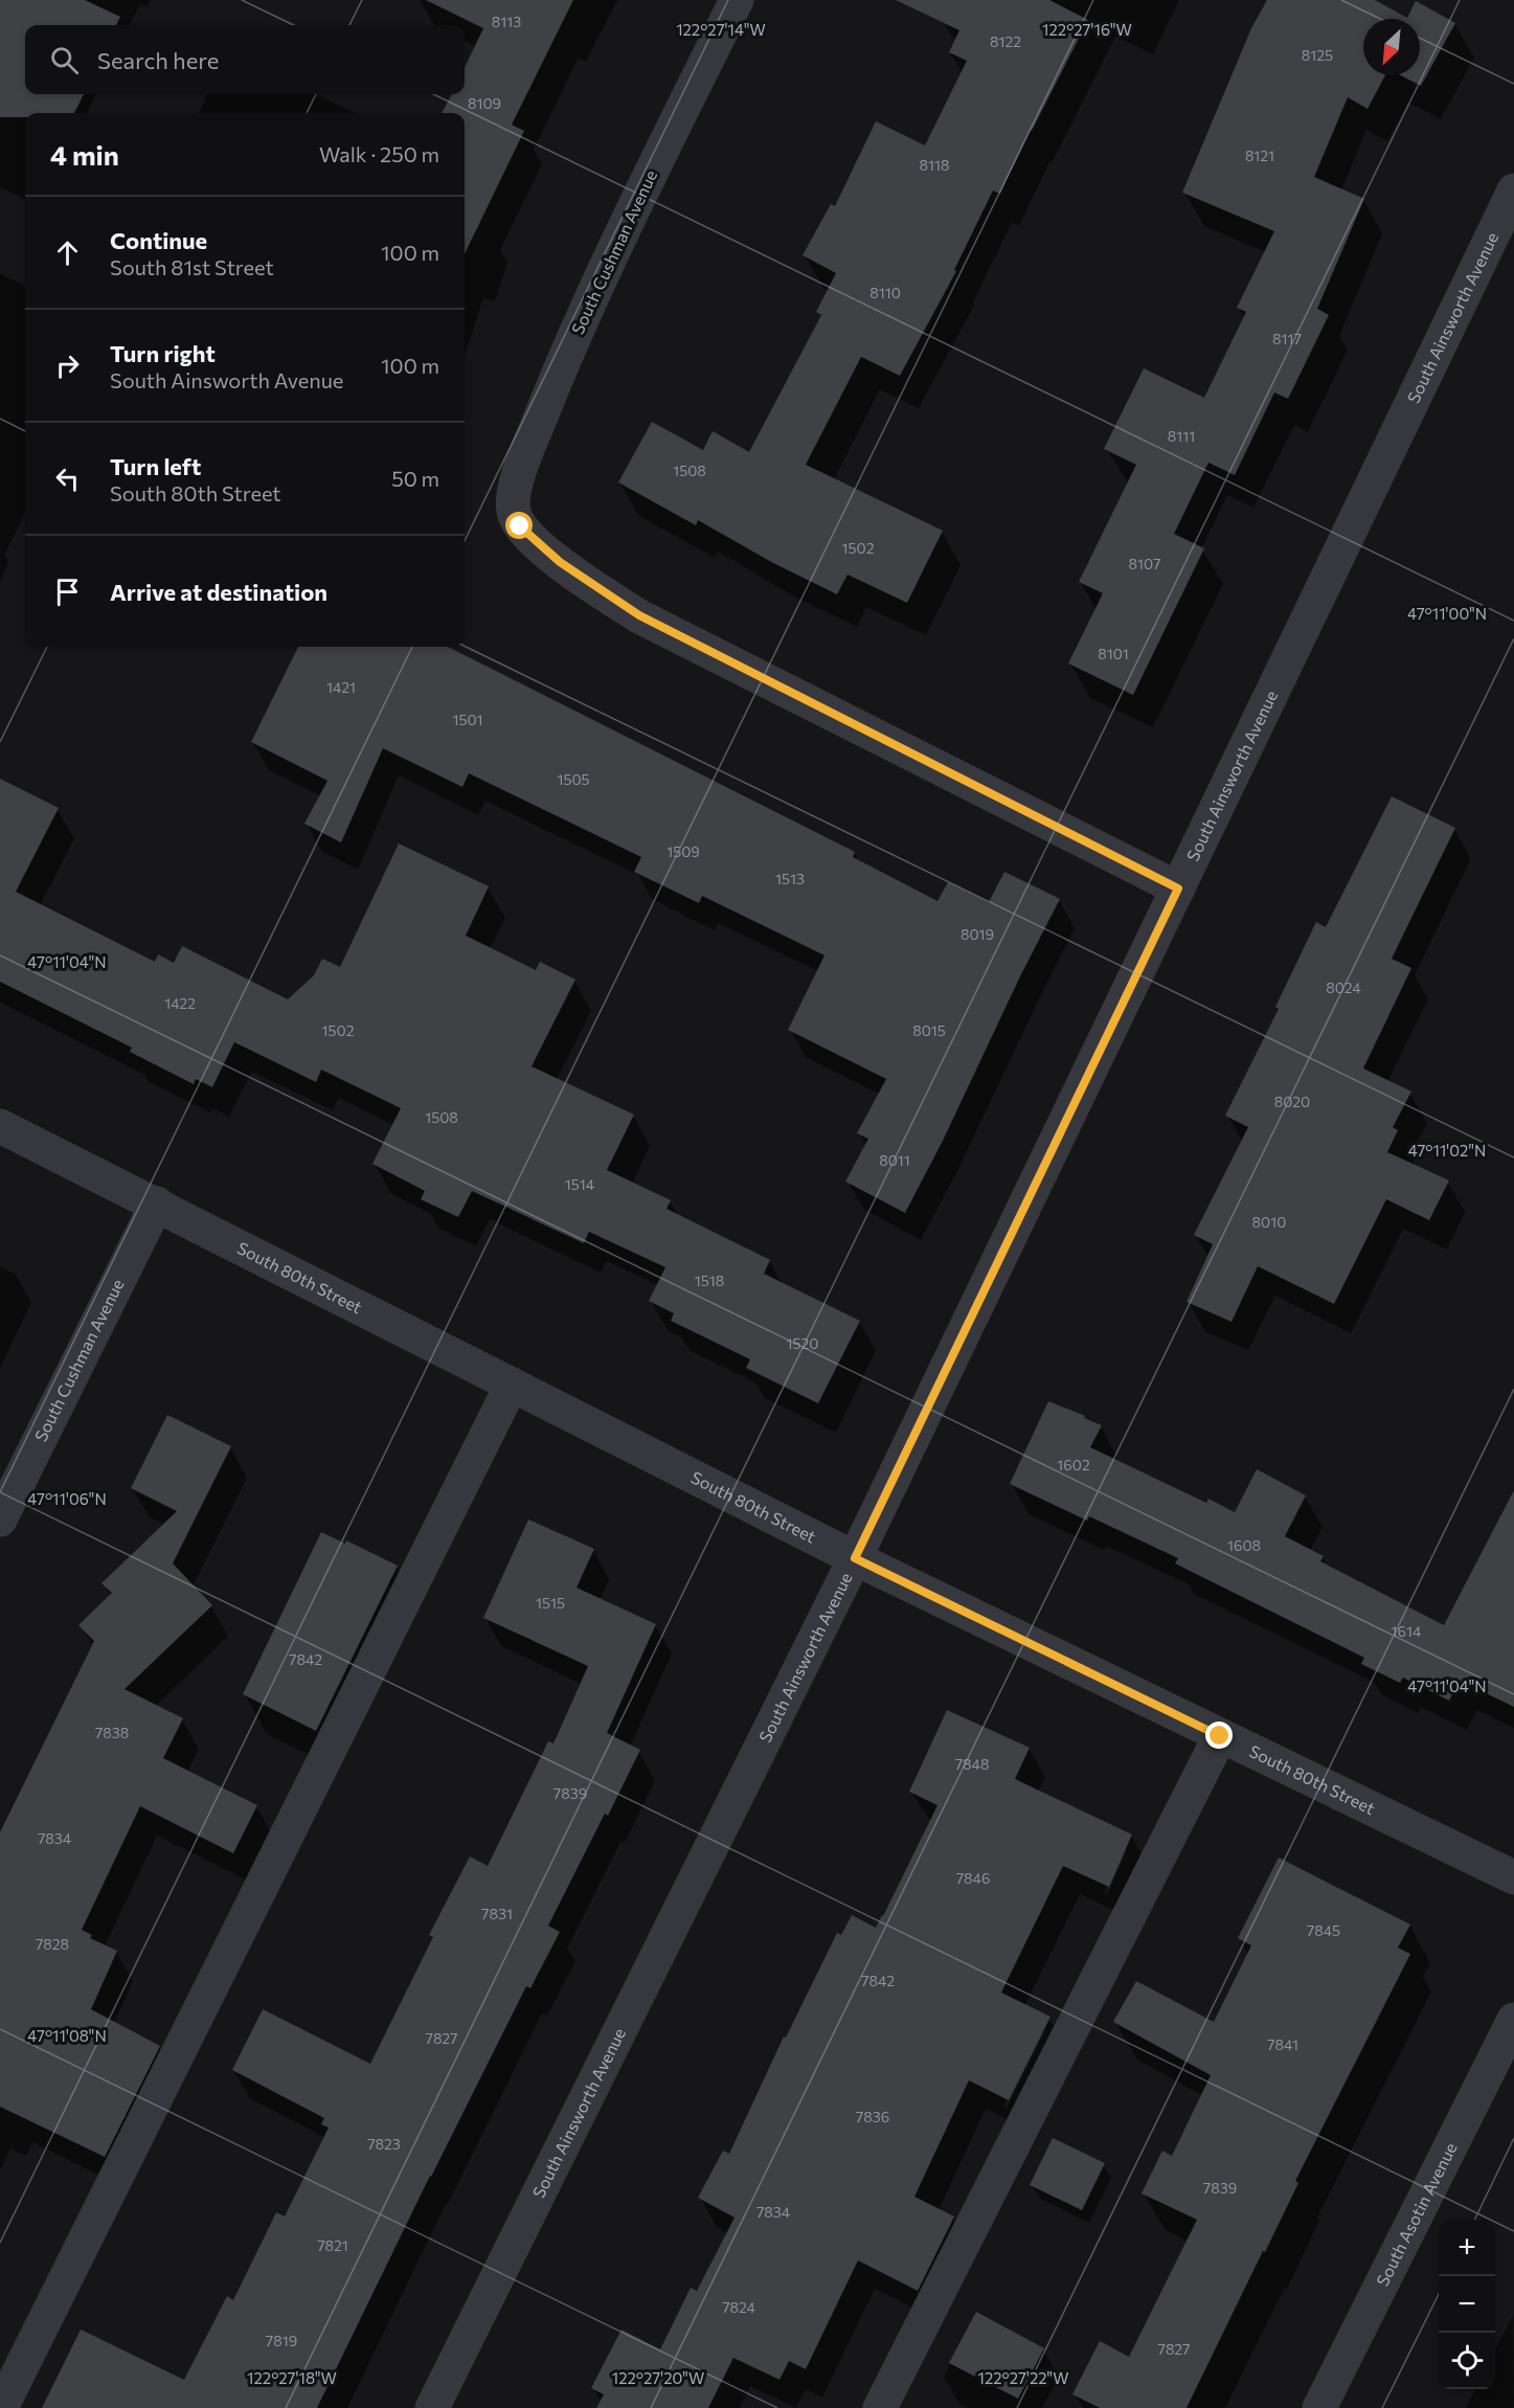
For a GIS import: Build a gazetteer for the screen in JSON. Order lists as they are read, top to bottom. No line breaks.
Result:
{"streets":{"street":["South Cushman Avenue","South Ainsworth Avenue","South 80th Street","South Asotin Avenue"]},"crossings":[["South Cushman Avenue","South Ainsworth Avenue"],["South Cushman Avenue","South 80th Street"],["South Ainsworth Avenue","South 80th Street"]],"house_numbers":["8113","8122","8125","8109","8121","8118","8110","8117","8111","1508","1502","8107","8101","1421","1501","1505","1509","1513","8019","8024","1422","1502","8015","8020","1508","8011","1514","8010","1518","1520","1602","1608","1515","1614","7842","7838","7848","7839","7834","7846","7831","7845","7828","7842","7827","7841","7836","7823","7839","7834","7821","7824","7819","7827"],"north":"bottom left","page":{"search":"Search here","heading":["4 min","Walk · 250 m"],"list":[["Continue","South 81st Street","100 m"],["Turn right","South Ainsworth Avenue","100 m"],["Turn left","South 80th Street","50 m"],"Arrive at destination"],"map_buttons":["+","−"]},"coordinates":["122°27'14\"W","122°27'16\"W","47°11'00\"N","47°11'04\"N","47°11'02\"N","47°11'06\"N","47°11'08\"N","122°27'18\"W","122°27'20\"W","122°27'22\"W"]}
